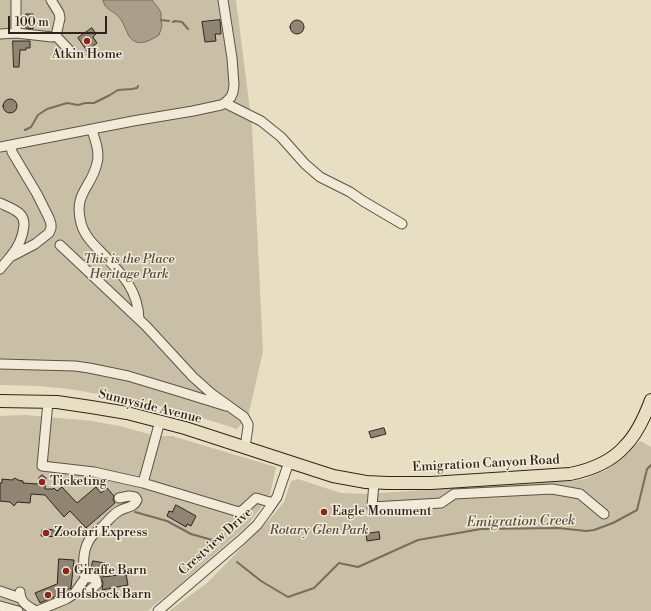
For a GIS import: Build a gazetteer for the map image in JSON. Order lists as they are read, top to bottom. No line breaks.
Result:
{"streets":{"main road":["Sunnyside Avenue","Emigration Canyon Road"],"street":["Crestview Drive"]},"crossings":[["Sunnyside Avenue","Emigration Canyon Road"],["Sunnyside Avenue","Crestview Drive"],["Emigration Canyon Road","Crestview Drive"]],"water":["Emigration Creek"],"parks":["This is the Place Heritage Park","Rotary Glen Park"],"places":["Atkin Home","Ticketing","Eagle Monument","Zoofari Express","Giraffe Barn","Hoofsbock Barn"],"scale_bar":"100 m"}
